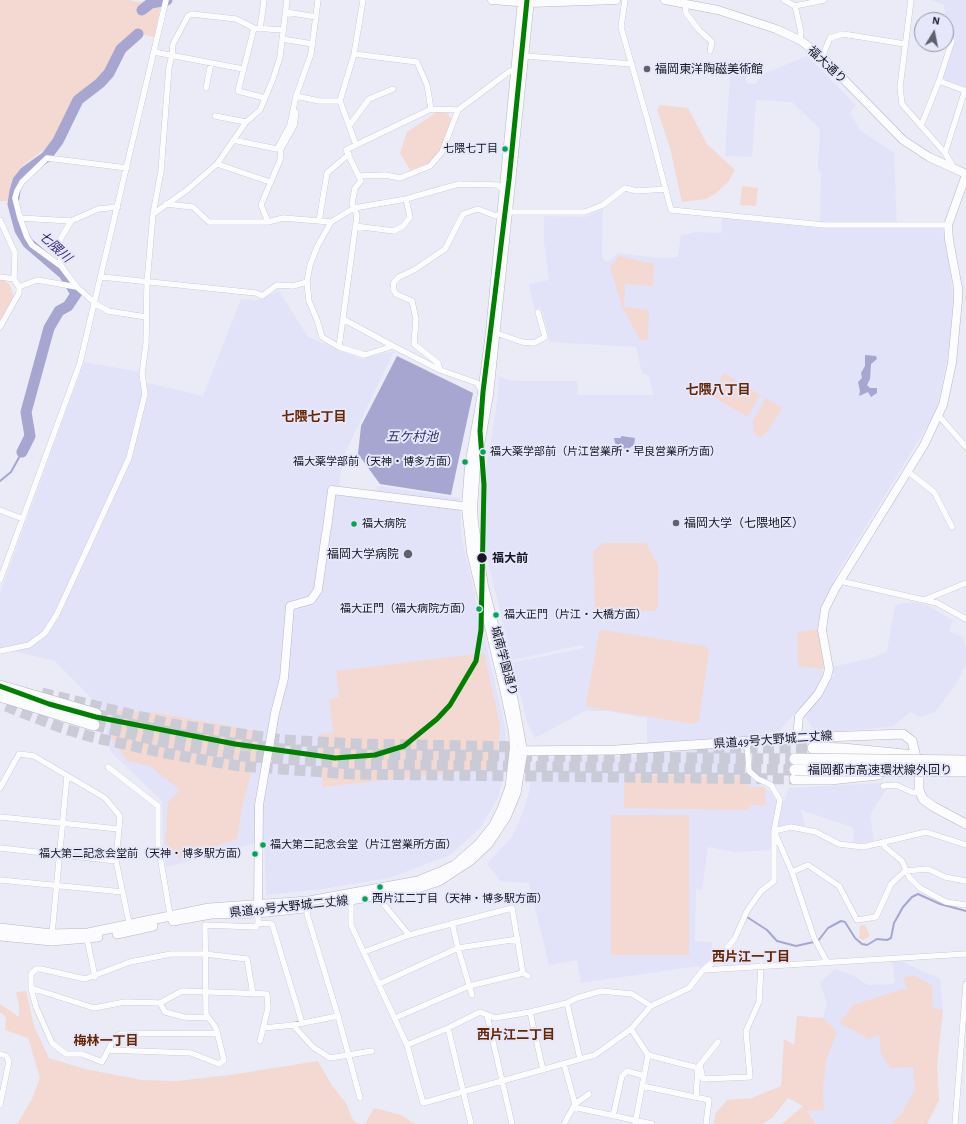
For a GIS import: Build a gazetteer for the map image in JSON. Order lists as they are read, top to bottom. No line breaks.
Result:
{"streets":{"highway":["福岡都市高速環状線外回り"],"main road":["県道49号大野城二丈線"],"street":["福大通り","城南学園通り"]},"crossings":[["城南学園通り","県道49号大野城二丈線"]],"districts":["七隈八丁目","七隈七丁目","西片江一丁目","西片江二丁目","梅林一丁目"],"water":["七隈川","五ケ村池"],"places":["福岡東洋陶磁美術館","七隈七丁目","福大薬学部前（片江営業所・早良営業所方面）","福大薬学部前（天神・博多方面）","福岡大学（七隈地区）","福大病院","福岡大学病院","福大前","福大正門（福大病院方面）","福大正門（片江・大橋方面）","福大第二記念会堂（片江営業所方面）","福大第二記念会堂前（天神・博多駅方面）","西片江二丁目（天神・博多駅方面）"],"lines":["transit line N"],"north":"top"}
